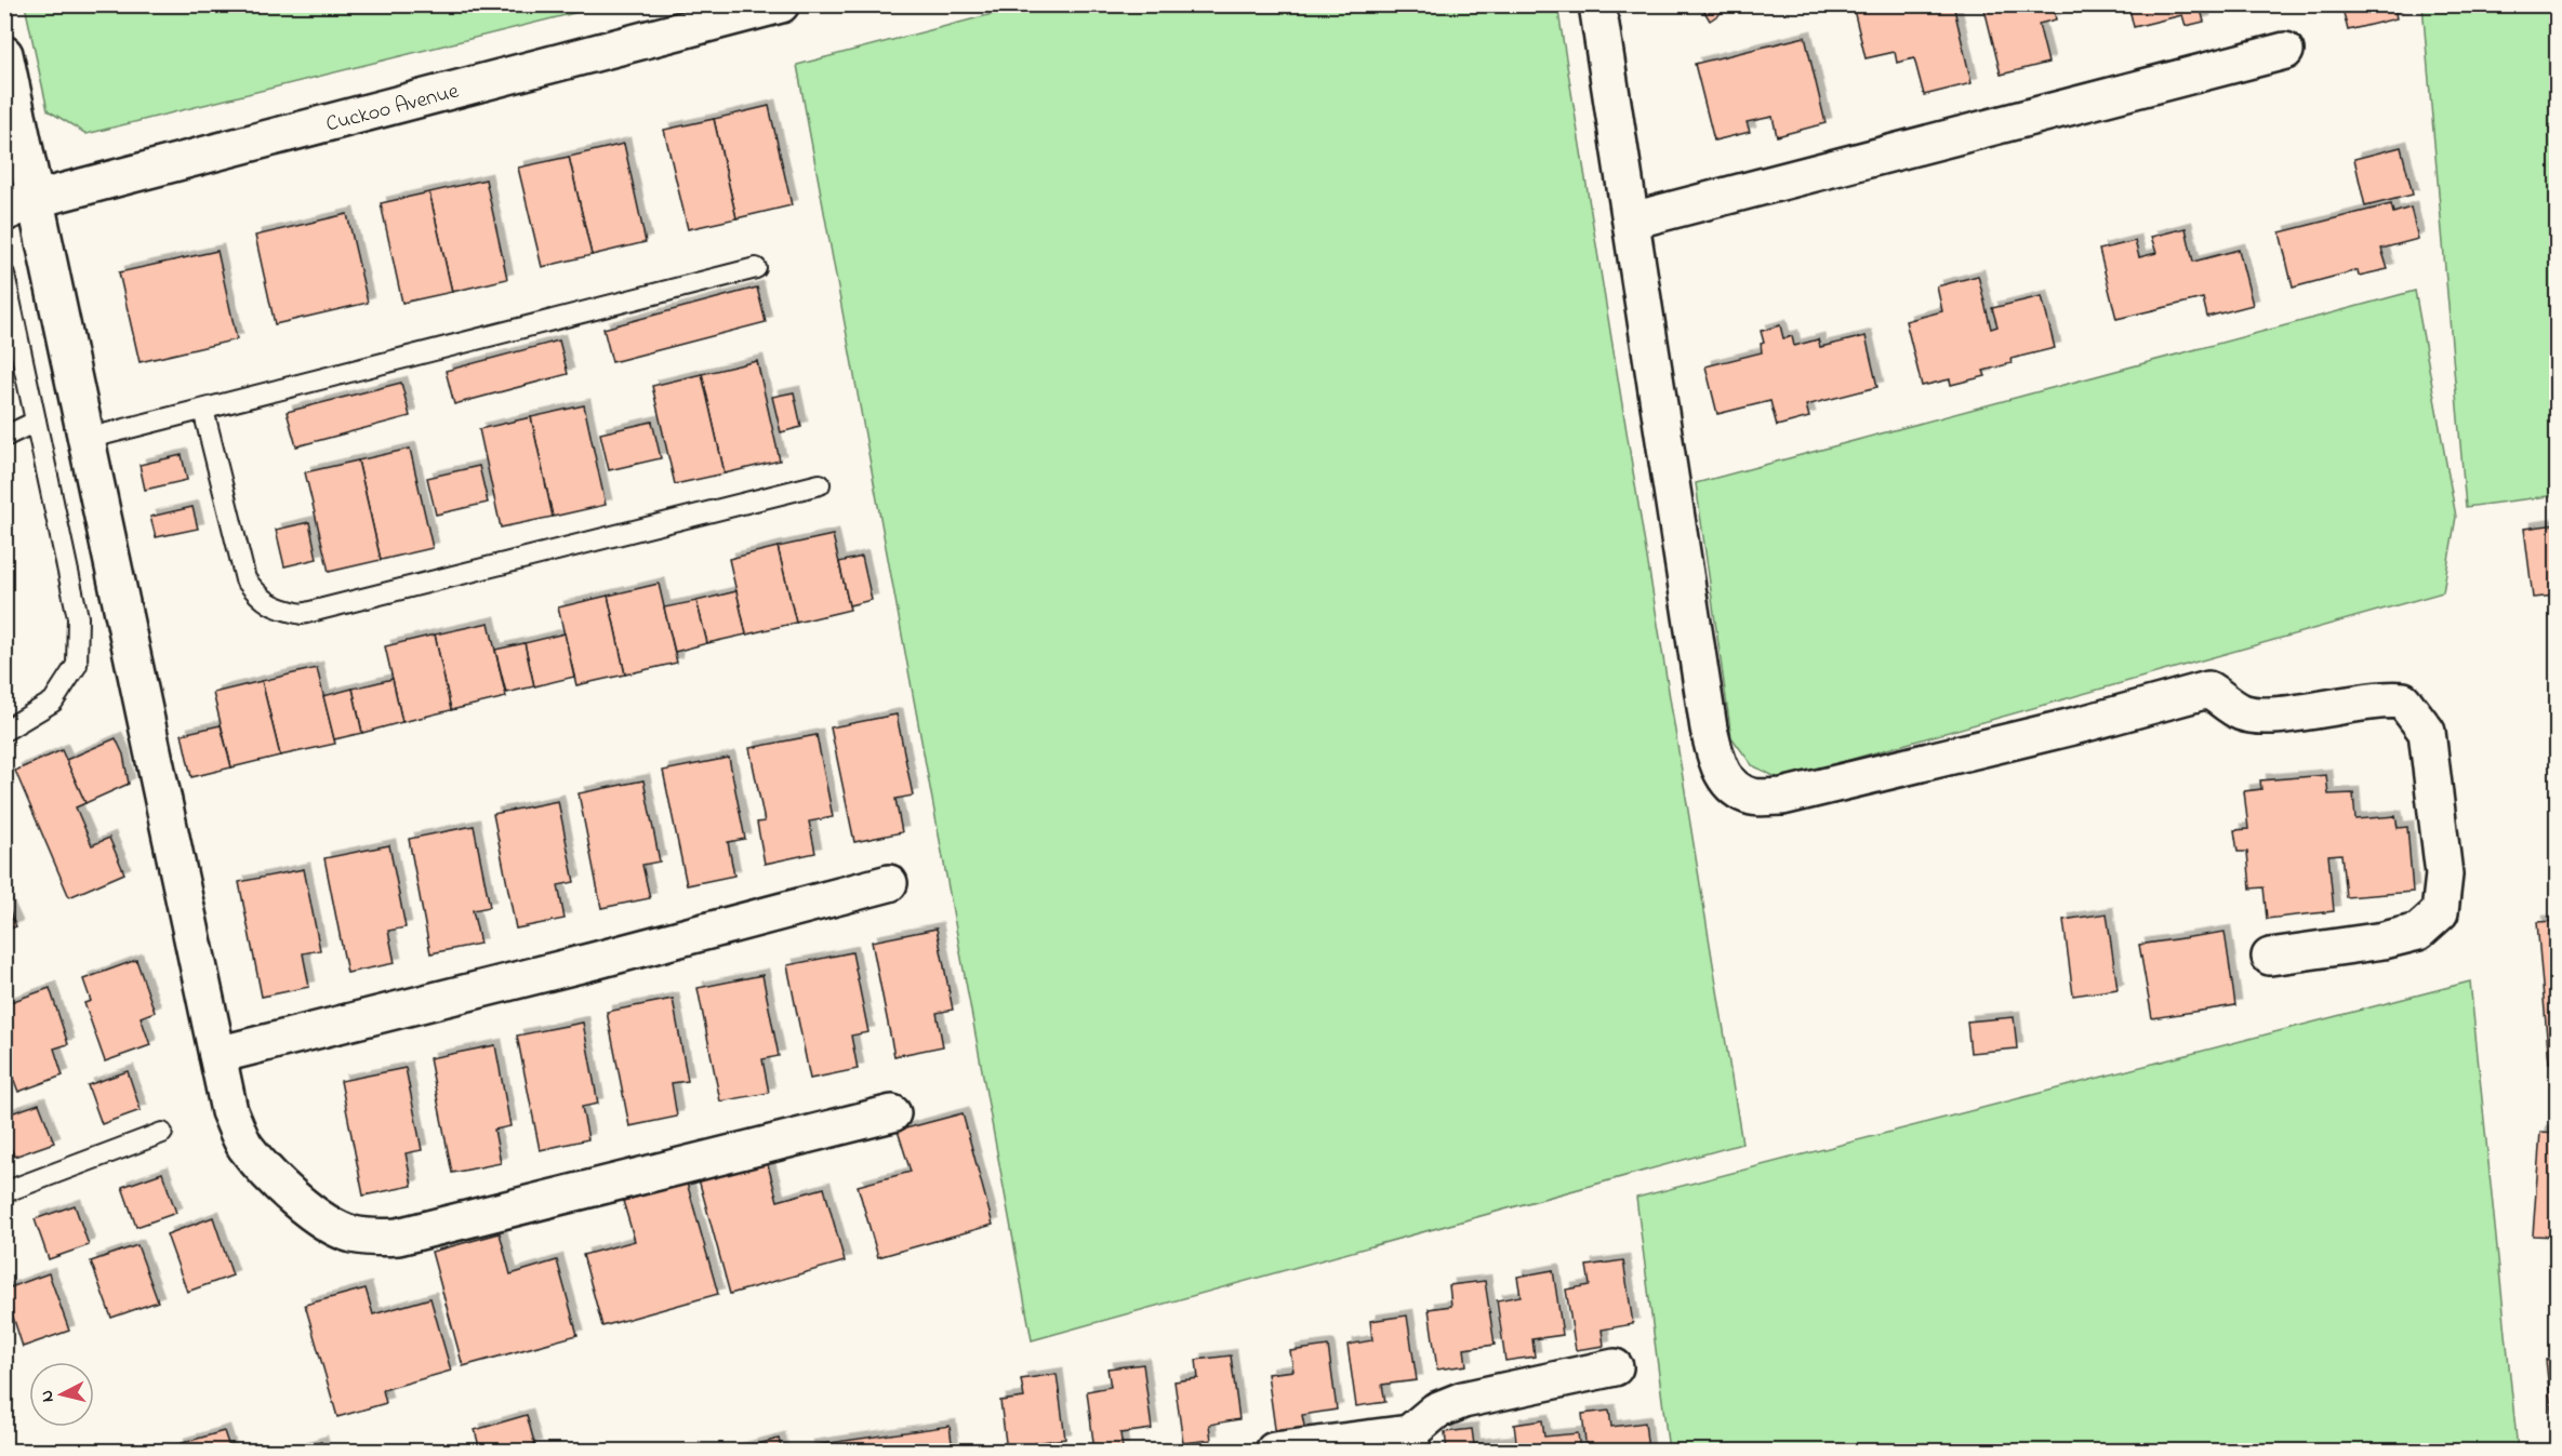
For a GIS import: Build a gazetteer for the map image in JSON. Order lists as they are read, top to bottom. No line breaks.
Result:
{"streets":{"street":["Cuckoo Avenue"]},"north":"left"}
